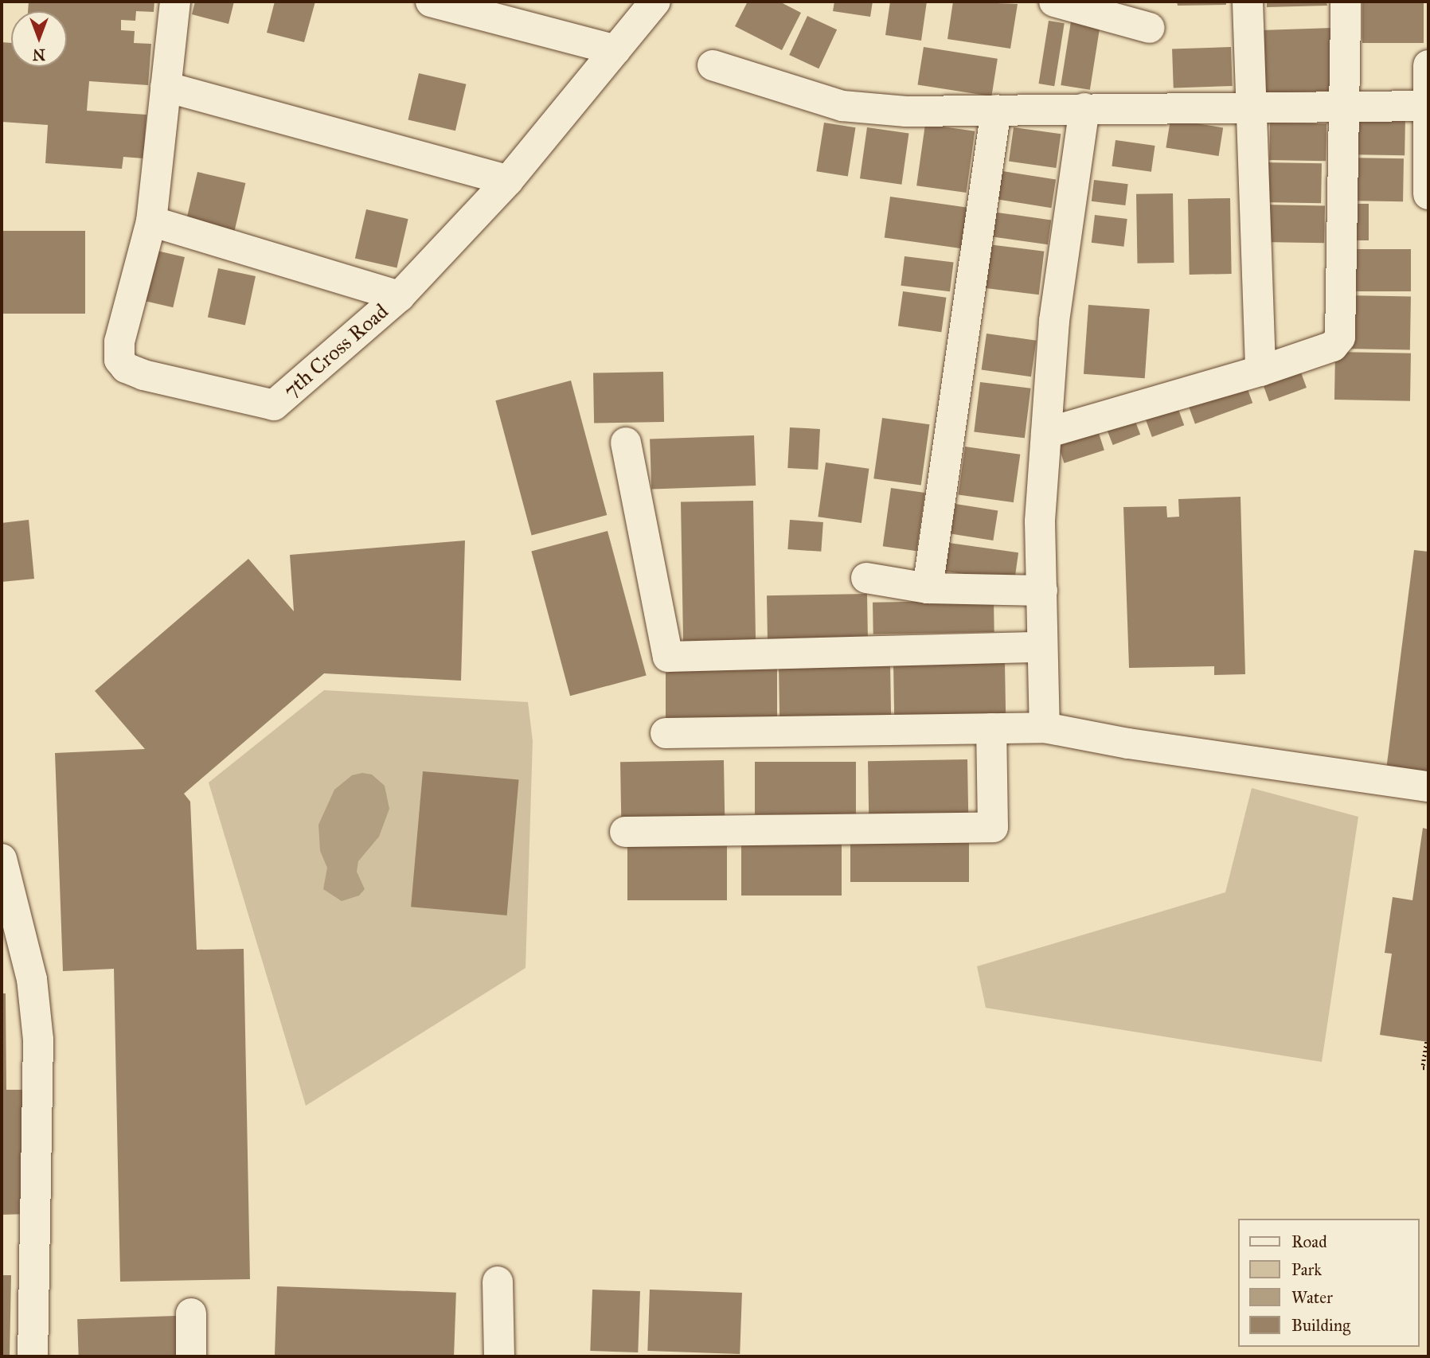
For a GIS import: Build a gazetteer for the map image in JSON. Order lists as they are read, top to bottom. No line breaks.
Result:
{"streets":{"street":["7th Cross Road"]},"legend":["Road","Park","Water","Building"],"north":"bottom"}
